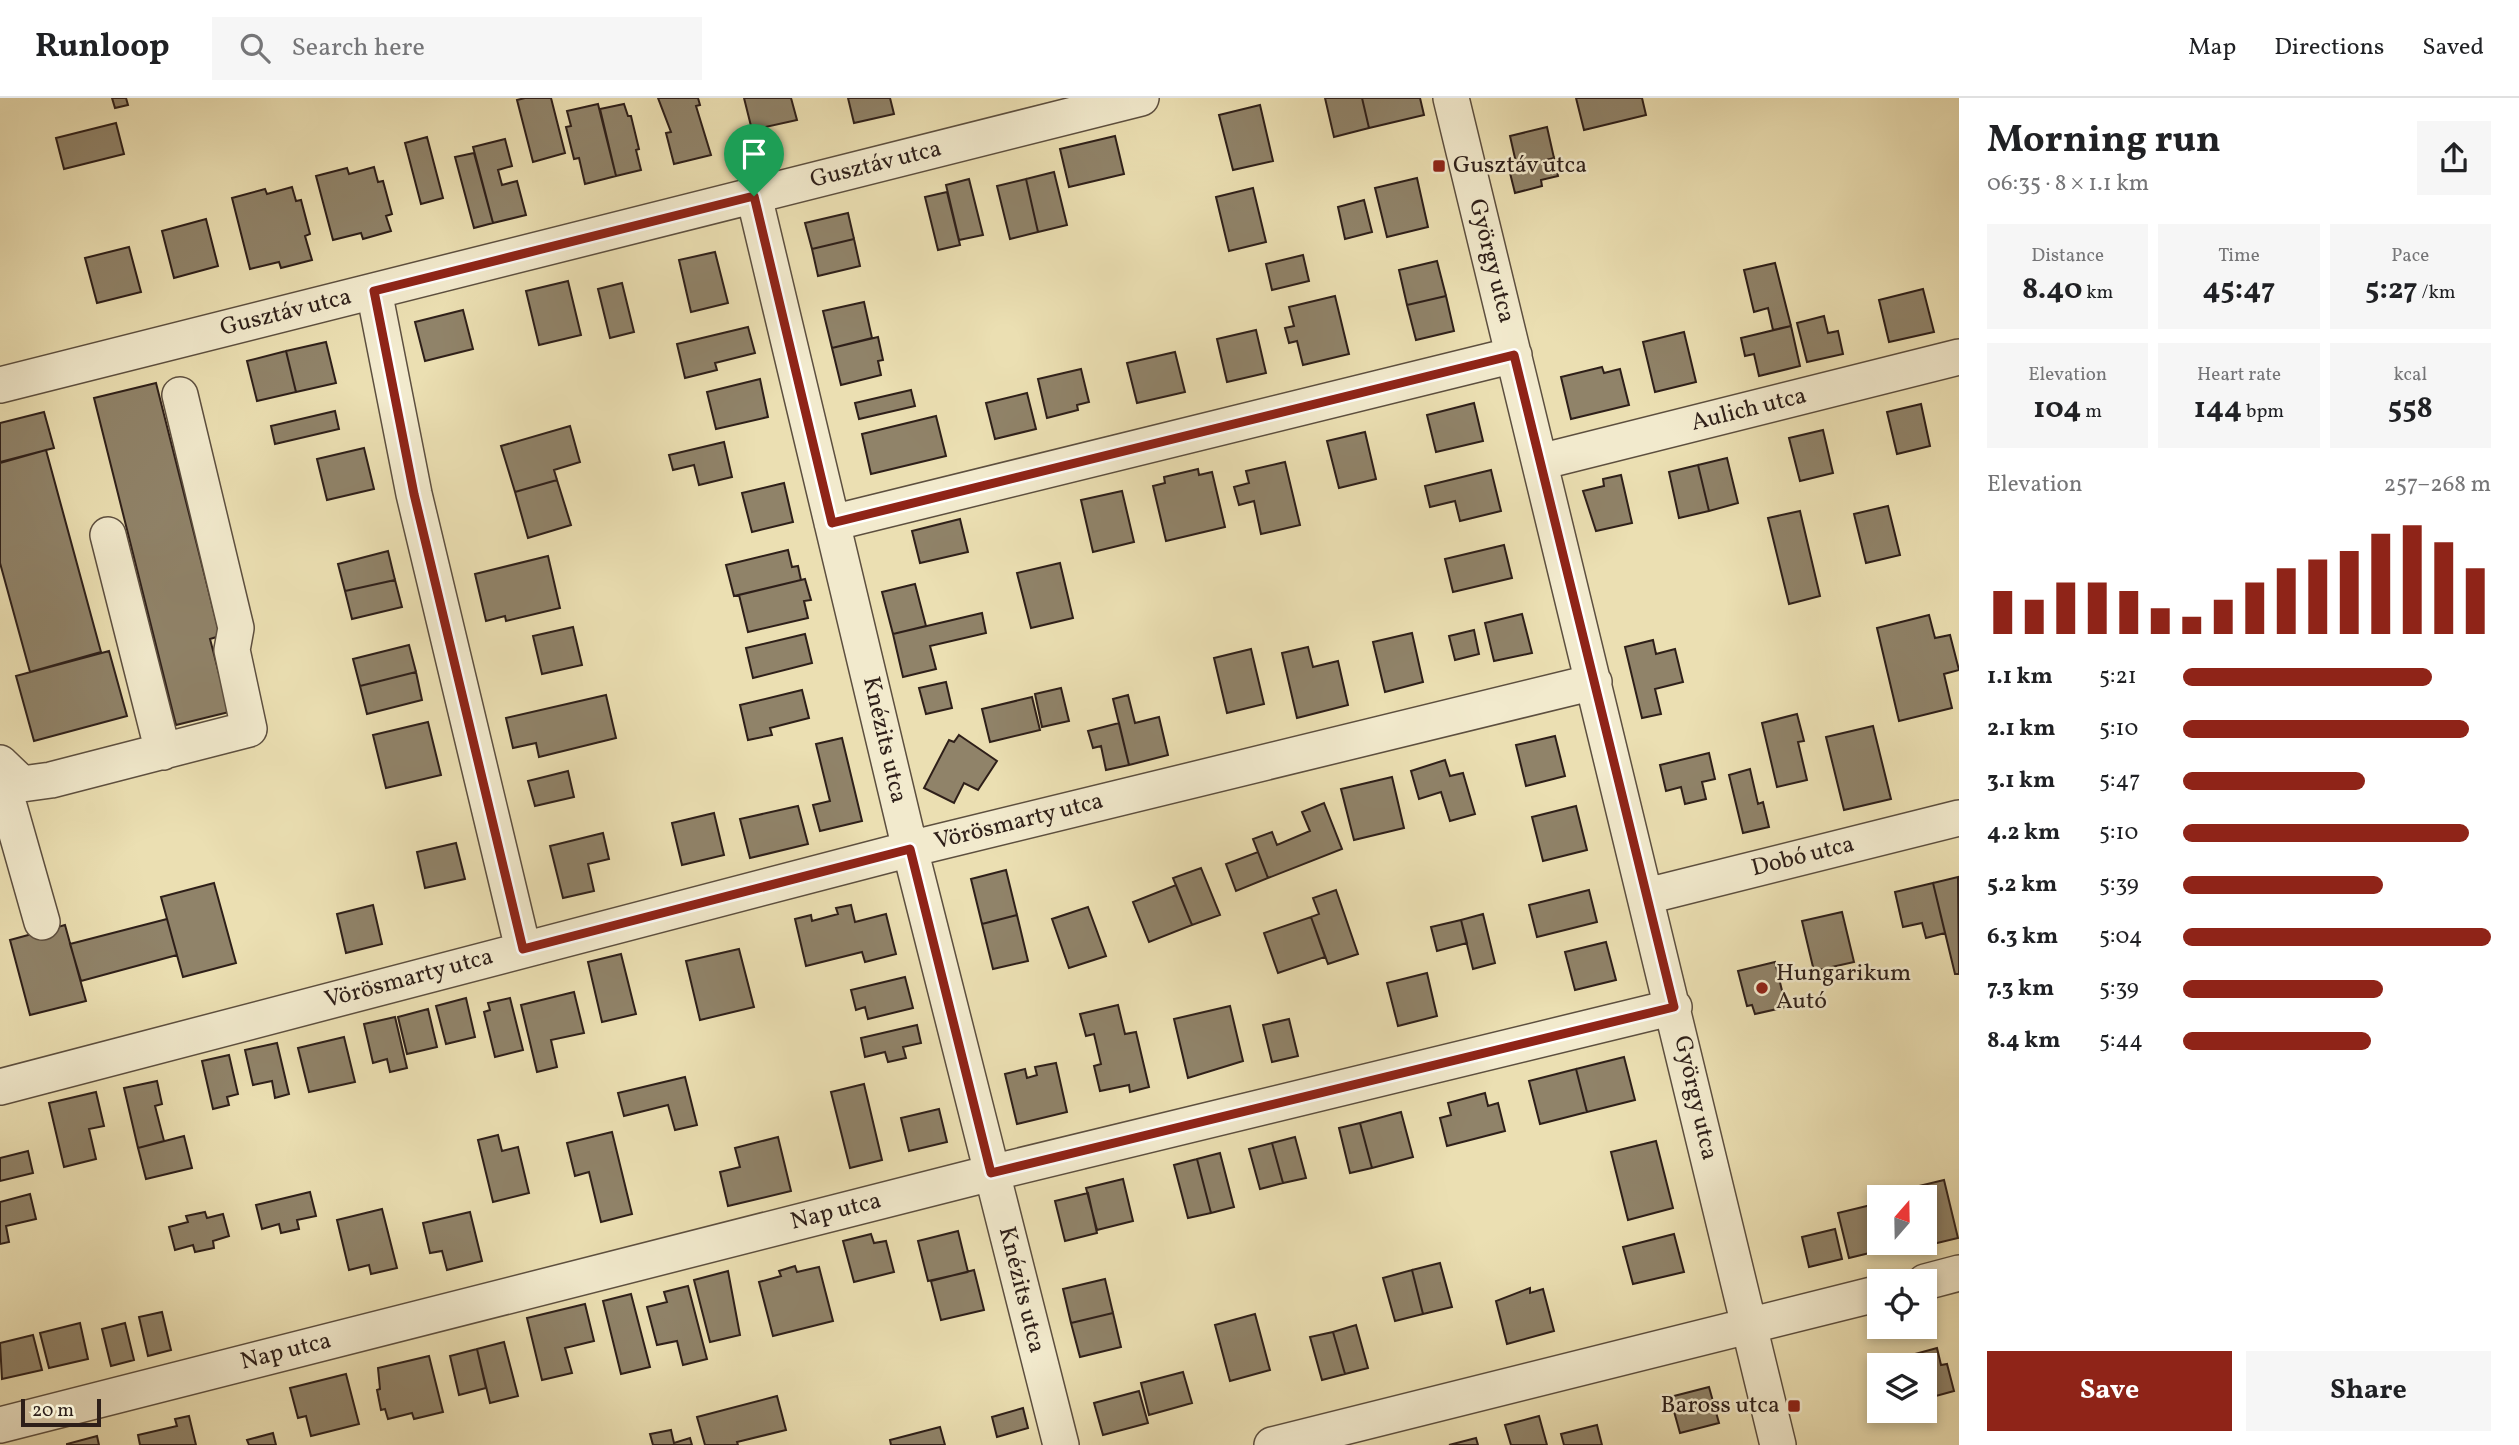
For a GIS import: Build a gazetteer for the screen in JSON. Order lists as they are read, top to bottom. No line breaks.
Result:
{"streets":{"street":["Gusztáv utca","György utca","Aulich utca","Knézits utca","Vörösmarty utca","Dobó utca","Nap utca"]},"crossings":[["Gusztáv utca","Knézits utca"],["György utca","Aulich utca"],["György utca","Vörösmarty utca"],["György utca","Dobó utca"],["György utca","Nap utca"],["Knézits utca","Vörösmarty utca"],["Knézits utca","Nap utca"]],"places":{"transit":["Gusztáv utca","Baross utca"],"other":["Hungarikum Autó"]},"scale_bar":"20 m","north":"top","page":{"header":"Runloop","search":"Search here","nav":["Map","Directions","Saved"],"heading":["Morning run","06:35 · 8 × 1.1 km"],"stats":[["Distance","8.40 km"],["Time","45:47"],["Pace","5:27 /km"],["Elevation","104 m"],["Heart rate","144 bpm"],["kcal","558"]],"chart":["Elevation","257–268 m"],"list":[{"name":"1.1 km","note":"5:21"},{"name":"2.1 km","note":"5:10"},{"name":"3.1 km","note":"5:47"},{"name":"4.2 km","note":"5:10"},{"name":"5.2 km","note":"5:39"},{"name":"6.3 km","note":"5:04"},{"name":"7.3 km","note":"5:39"},{"name":"8.4 km","note":"5:44"}],"buttons":["Save","Share"],"scale":"20 m"}}
